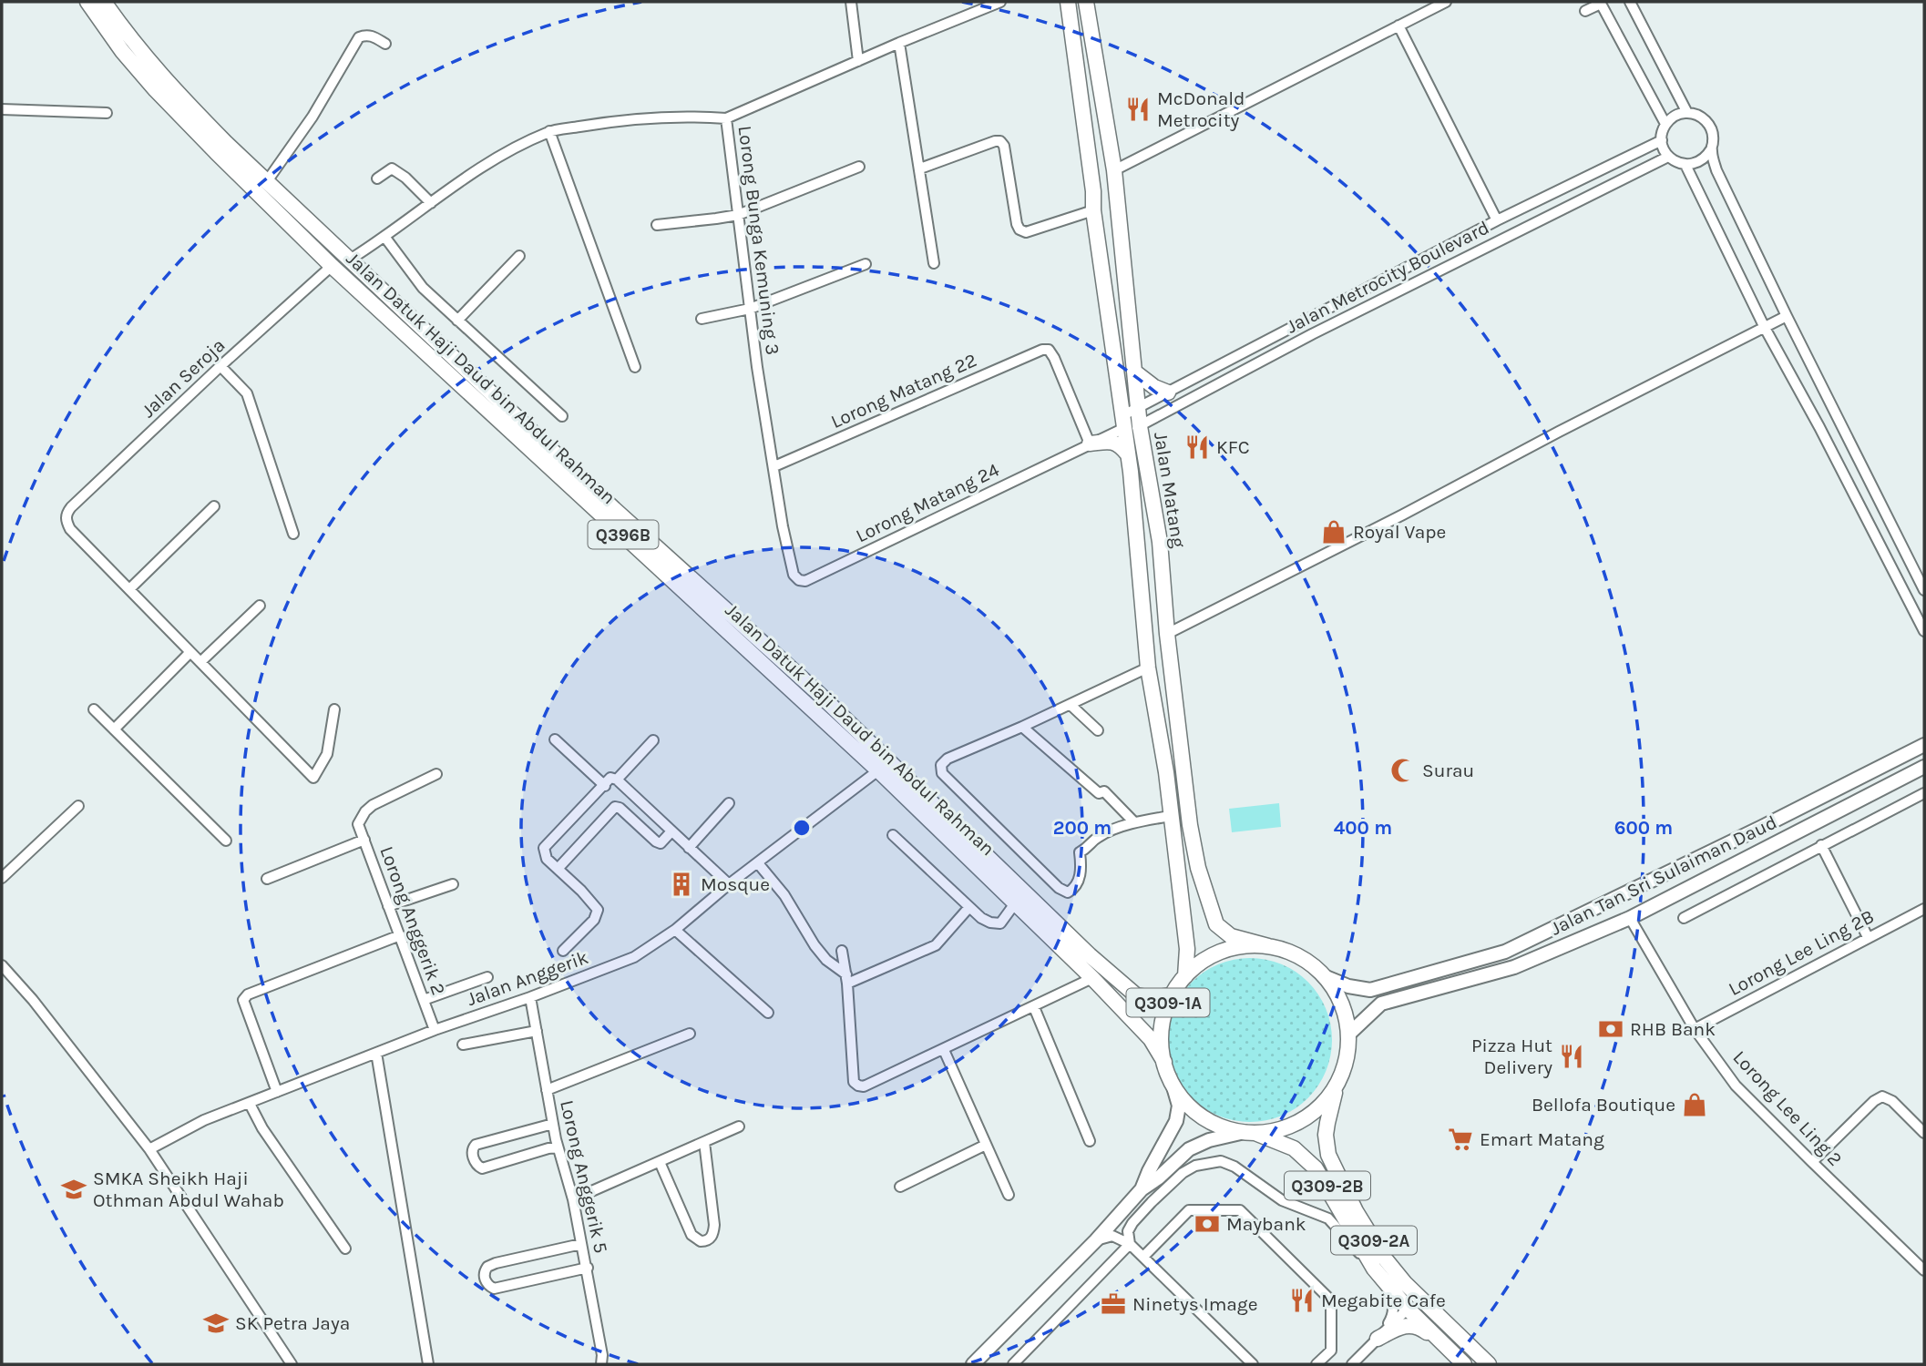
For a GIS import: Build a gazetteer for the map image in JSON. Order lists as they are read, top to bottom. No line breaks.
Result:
{"streets":{"main road":["Jalan Datuk Haji Daud bin Abdul Rahman","Jalan Matang","Q396B","Jalan Tan Sri Sulaiman Daud","Q309-1A","Q309-2B","Q309-2A"],"street":["Lorong Bunga Kemuning 3","Jalan Metrocity Boulevard","Jalan Seroja","Lorong Matang 22","Lorong Matang 24","Lorong Anggerik 2","Lorong Lee Ling 2B","Jalan Anggerik","Lorong Lee Ling 2","Lorong Anggerik 5"]},"crossings":[["Lorong Bunga Kemuning 3","Lorong Matang 22"],["Lorong Bunga Kemuning 3","Lorong Matang 24"],["Jalan Metrocity Boulevard","Jalan Matang"],["Jalan Metrocity Boulevard","Lorong Matang 24"],["Jalan Seroja","Jalan Datuk Haji Daud bin Abdul Rahman"],["Jalan Datuk Haji Daud bin Abdul Rahman","Jalan Matang"],["Jalan Datuk Haji Daud bin Abdul Rahman","Jalan Tan Sri Sulaiman Daud"],["Jalan Datuk Haji Daud bin Abdul Rahman","Jalan Anggerik"],["Jalan Datuk Haji Daud bin Abdul Rahman","Q309-1A"],["Jalan Datuk Haji Daud bin Abdul Rahman","Q309-2B"],["Jalan Datuk Haji Daud bin Abdul Rahman","Q309-2A"],["Lorong Matang 22","Lorong Matang 24"],["Jalan Matang","Lorong Matang 24"],["Jalan Matang","Jalan Tan Sri Sulaiman Daud"],["Jalan Matang","Q309-1A"],["Jalan Matang","Q309-2B"],["Jalan Matang","Q309-2A"],["Jalan Tan Sri Sulaiman Daud","Q309-1A"],["Jalan Tan Sri Sulaiman Daud","Lorong Lee Ling 2"],["Jalan Tan Sri Sulaiman Daud","Q309-2B"],["Jalan Tan Sri Sulaiman Daud","Q309-2A"],["Lorong Anggerik 2","Jalan Anggerik"],["Lorong Lee Ling 2B","Lorong Lee Ling 2"],["Jalan Anggerik","Lorong Anggerik 5"],["Q309-1A","Q309-2B"],["Q309-1A","Q309-2A"],["Q309-2B","Q309-2A"]],"places":{"restaurant":["McDonald Metrocity","KFC","Pizza Hut Delivery","Megabite Cafe"],"shop":["Royal Vape","Bellofa Boutique"],"mosque":["Surau"],"building":["Mosque"],"bank":["RHB Bank","Maybank"],"supermarket":["Emart Matang"],"school or university":["SMKA Sheikh Haji Othman Abdul Wahab","SK Petra Jaya"],"office":["Ninetys Image"]},"rings":["200 m","400 m","600 m"]}
